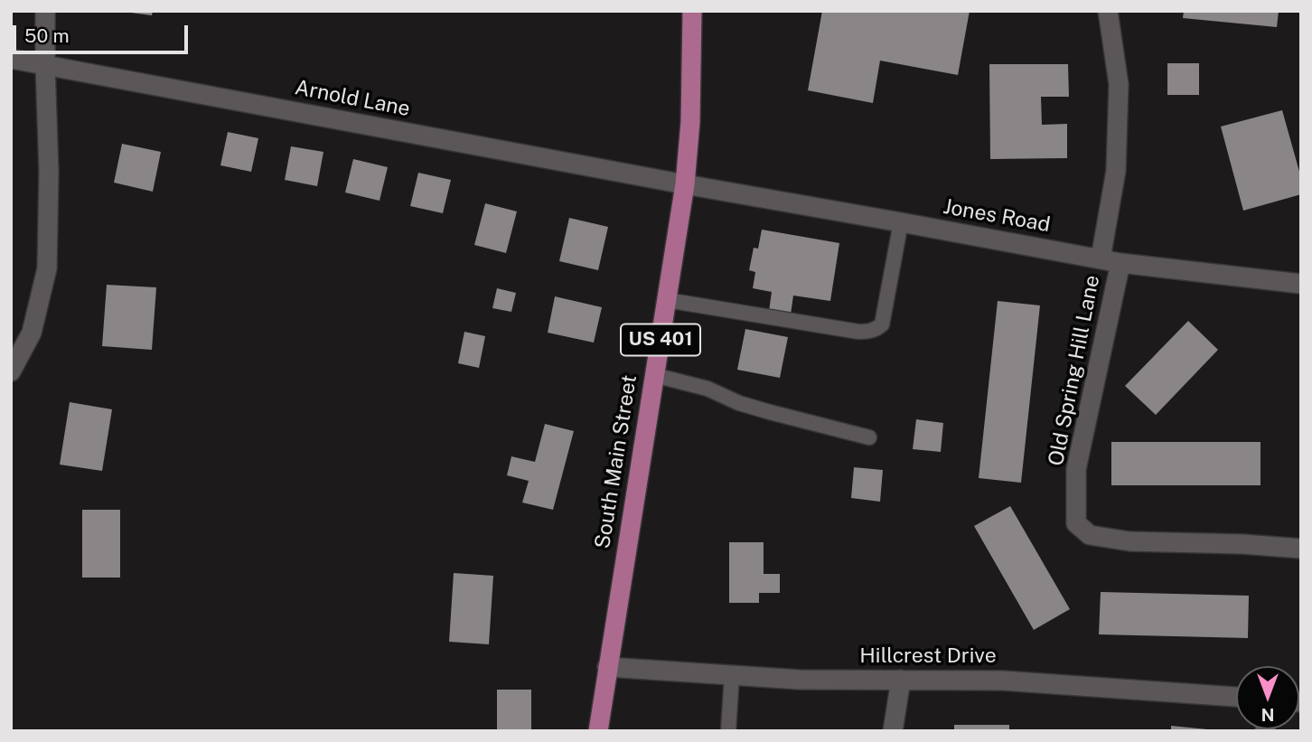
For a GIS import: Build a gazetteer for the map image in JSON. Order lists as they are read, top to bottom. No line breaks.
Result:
{"streets":{"main road":["US 401","South Main Street"],"street":["Arnold Lane","Jones Road","Old Spring Hill Lane","Hillcrest Drive"]},"crossings":[["Arnold Lane","Jones Road"],["Arnold Lane","South Main Street"],["Jones Road","Old Spring Hill Lane"],["Jones Road","South Main Street"],["South Main Street","Hillcrest Drive"]],"scale_bar":"50 m","north":"bottom"}
